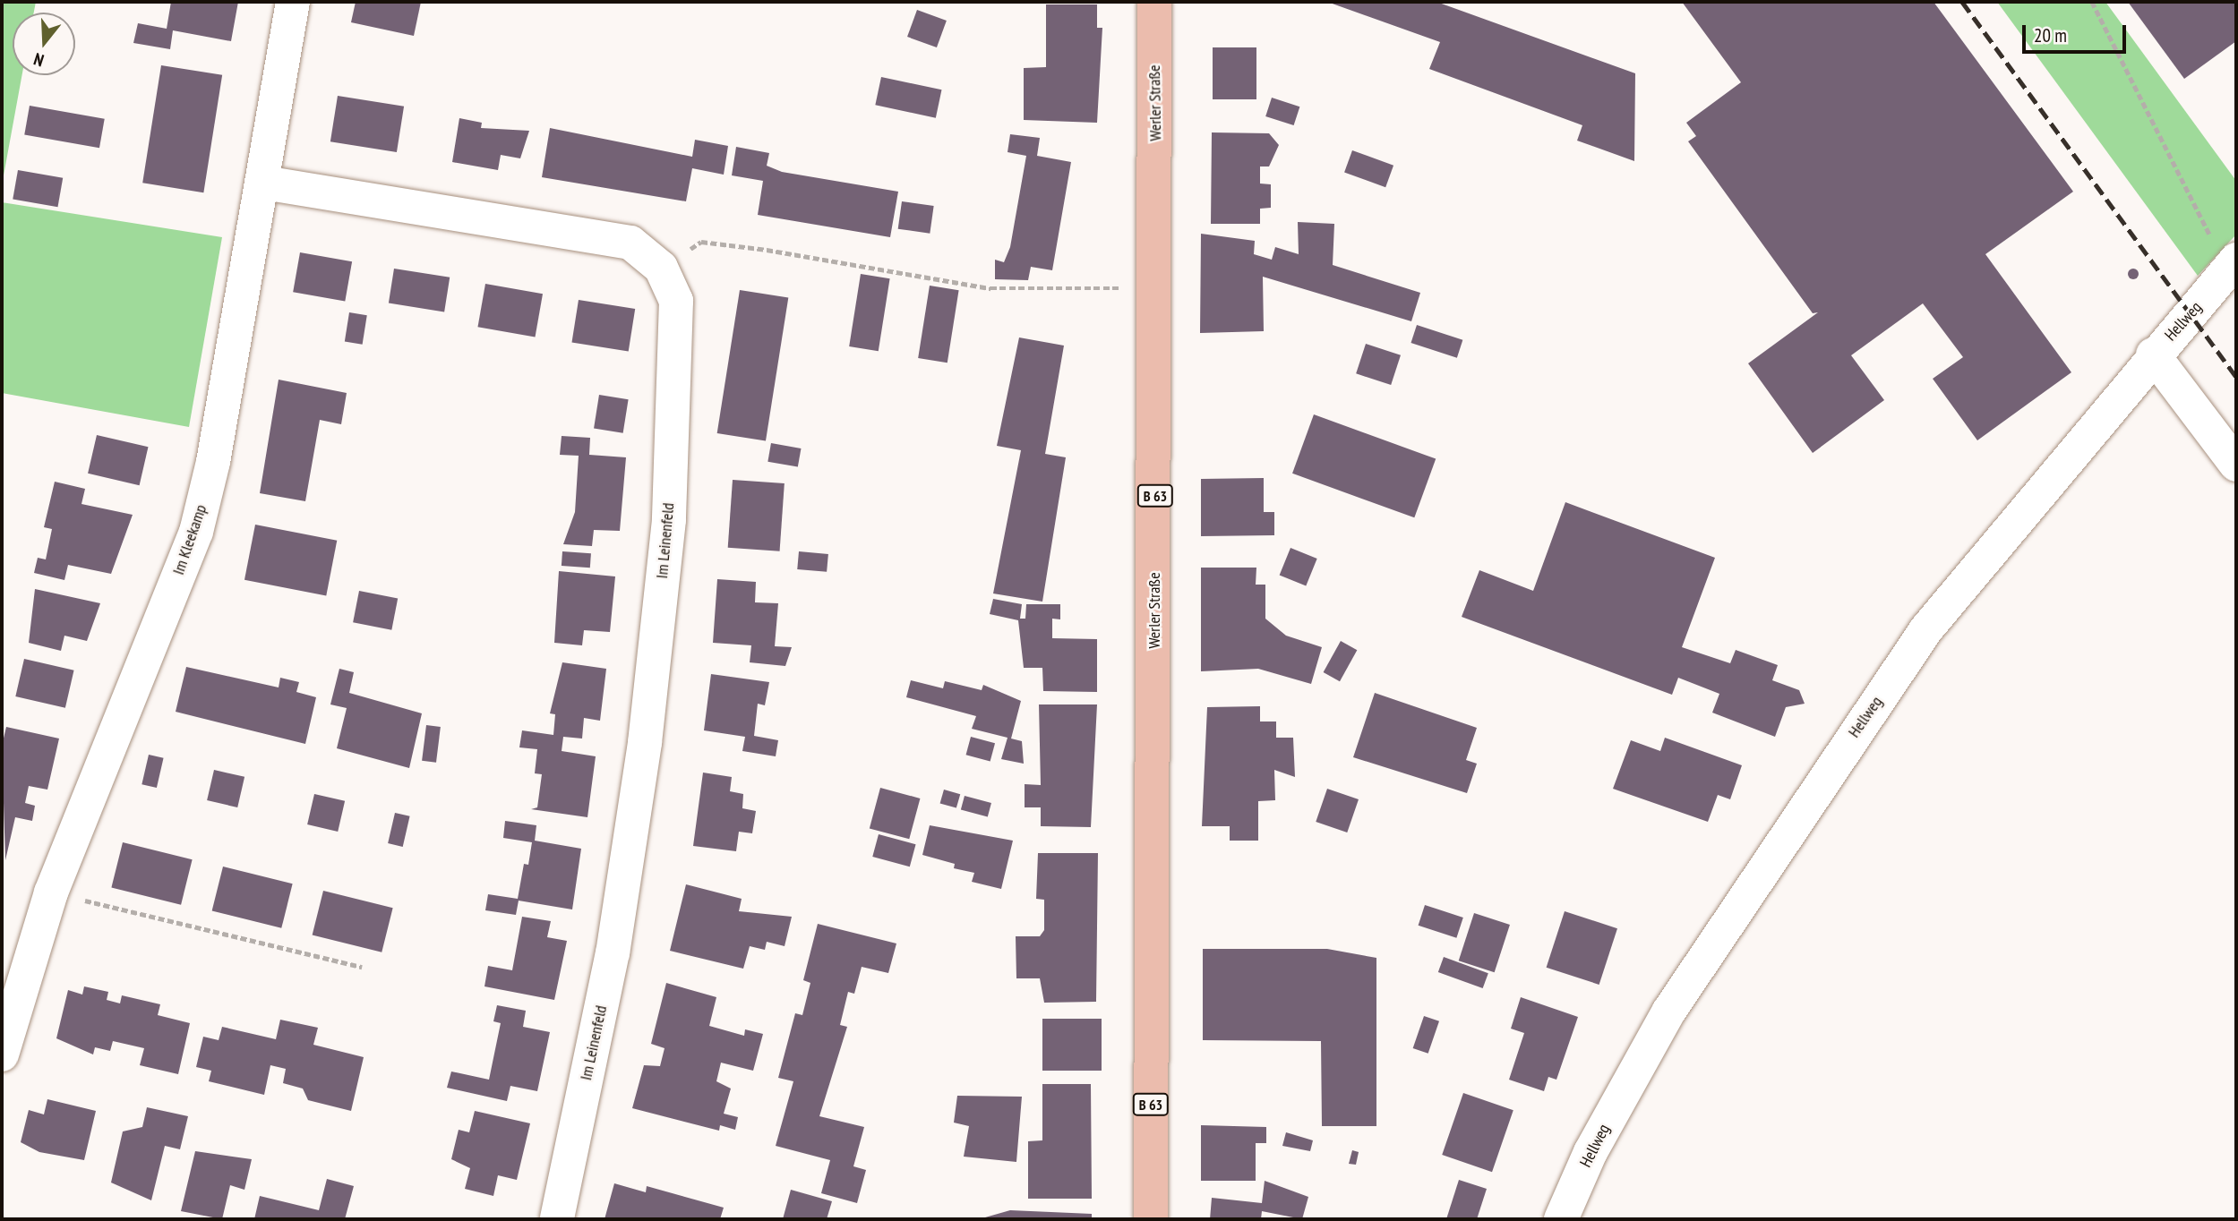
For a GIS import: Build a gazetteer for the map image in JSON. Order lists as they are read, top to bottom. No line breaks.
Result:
{"streets":{"main road":["Werler Straße","B 63"],"street":["Hellweg","Im Kleekamp","Im Leinenfeld"]},"crossings":[["Im Kleekamp","Im Leinenfeld"]],"scale_bar":"20 m","north":"bottom"}
